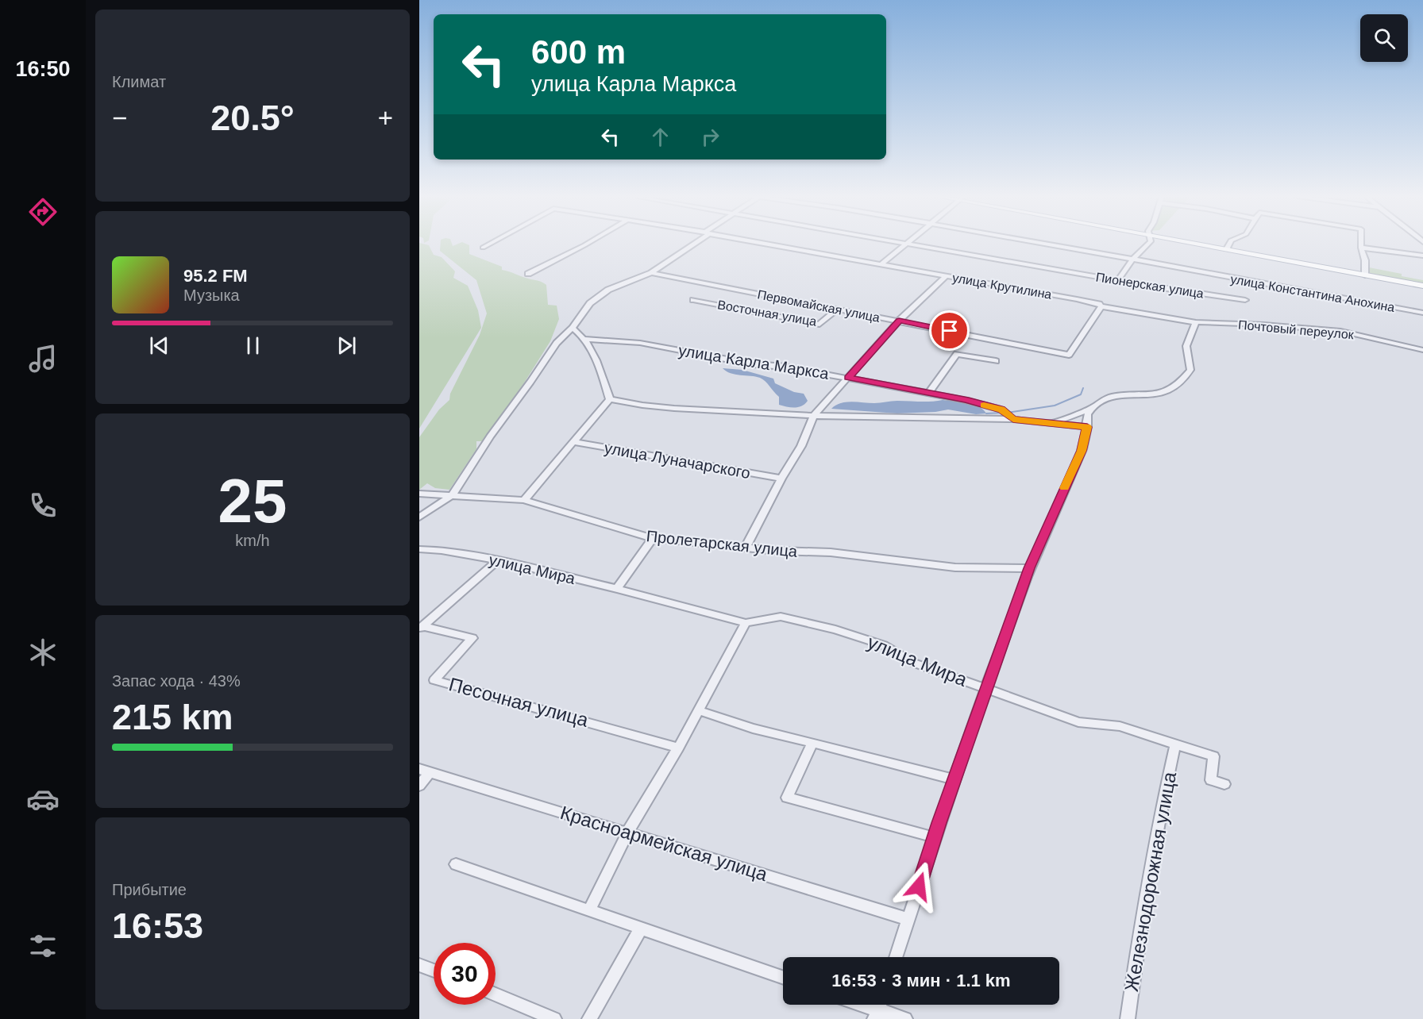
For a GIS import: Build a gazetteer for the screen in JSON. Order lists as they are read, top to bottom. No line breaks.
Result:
{"streets":{"street":["Пионерская улица","улица Крутилина","улица Константина Анохина","Первомайская улица","Восточная улица","Почтовый переулок","улица Карла Маркса","улица Луначарского","Пролетарская улица","улица Мира","Песочная улица","Красноармейская улица","Железнодорожная улица"]},"crossings":[["улица Крутилина","Первомайская улица"],["улица Крутилина","Почтовый переулок"],["Первомайская улица","Восточная улица"],["улица Мира","Железнодорожная улица"]],"page":{"tabs":"16:50","tile":["Климат",["25","km/h"],["Запас хода · 43%","215 km"],["Прибытие","16:53"]],"turn":["600 m","улица Карла Маркса"],"heat":["−","20.5°","+"],"song":["95.2 FM","Музыка"],"limit":"30","trip":"16:53 · 3 мин · 1.1 km"}}
